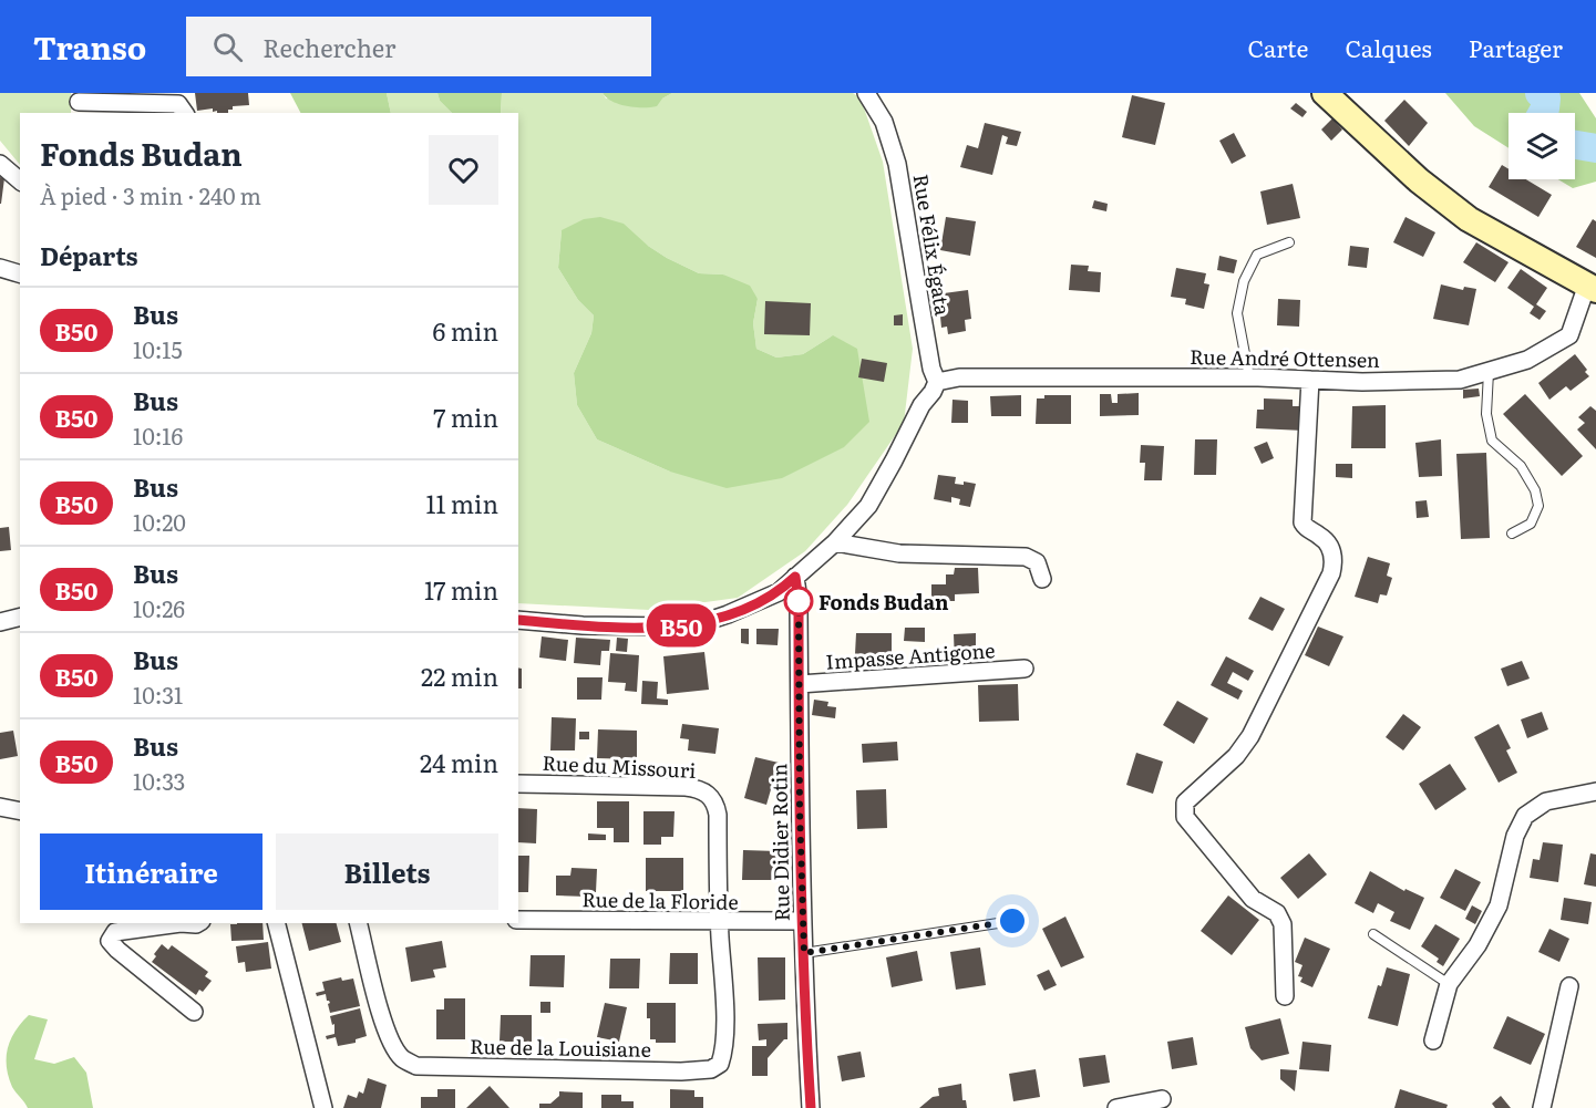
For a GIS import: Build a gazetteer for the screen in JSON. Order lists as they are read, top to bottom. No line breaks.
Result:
{"streets":{"street":["Rue Félix Égata","Rue André Ottensen","Impasse Antigone","Rue du Missouri","Rue Didier Rotin","Rue de la Floride","Rue de la Louisiane"]},"crossings":[["Rue Félix Égata","Rue André Ottensen"],["Impasse Antigone","Rue Didier Rotin"],["Rue du Missouri","Rue de la Floride"],["Rue du Missouri","Rue de la Louisiane"],["Rue Didier Rotin","Rue de la Floride"],["Rue de la Floride","Rue de la Louisiane"]],"places":["Fonds Budan"],"lines":["bus line B50"],"page":{"header":"Transo","search":"Rechercher","nav":["Carte","Calques","Partager"],"on_map":"B50","heading":[["Fonds Budan","À pied · 3 min · 240 m"],"Départs"],"list":[{"mark":"B50","name":"Bus","note":"10:15","value":"6 min"},{"mark":"B50","name":"Bus","note":"10:16","value":"7 min"},{"mark":"B50","name":"Bus","note":"10:20","value":"11 min"},{"mark":"B50","name":"Bus","note":"10:26","value":"17 min"},{"mark":"B50","name":"Bus","note":"10:31","value":"22 min"},{"mark":"B50","name":"Bus","note":"10:33","value":"24 min"}],"buttons":["Itinéraire","Billets"]}}
